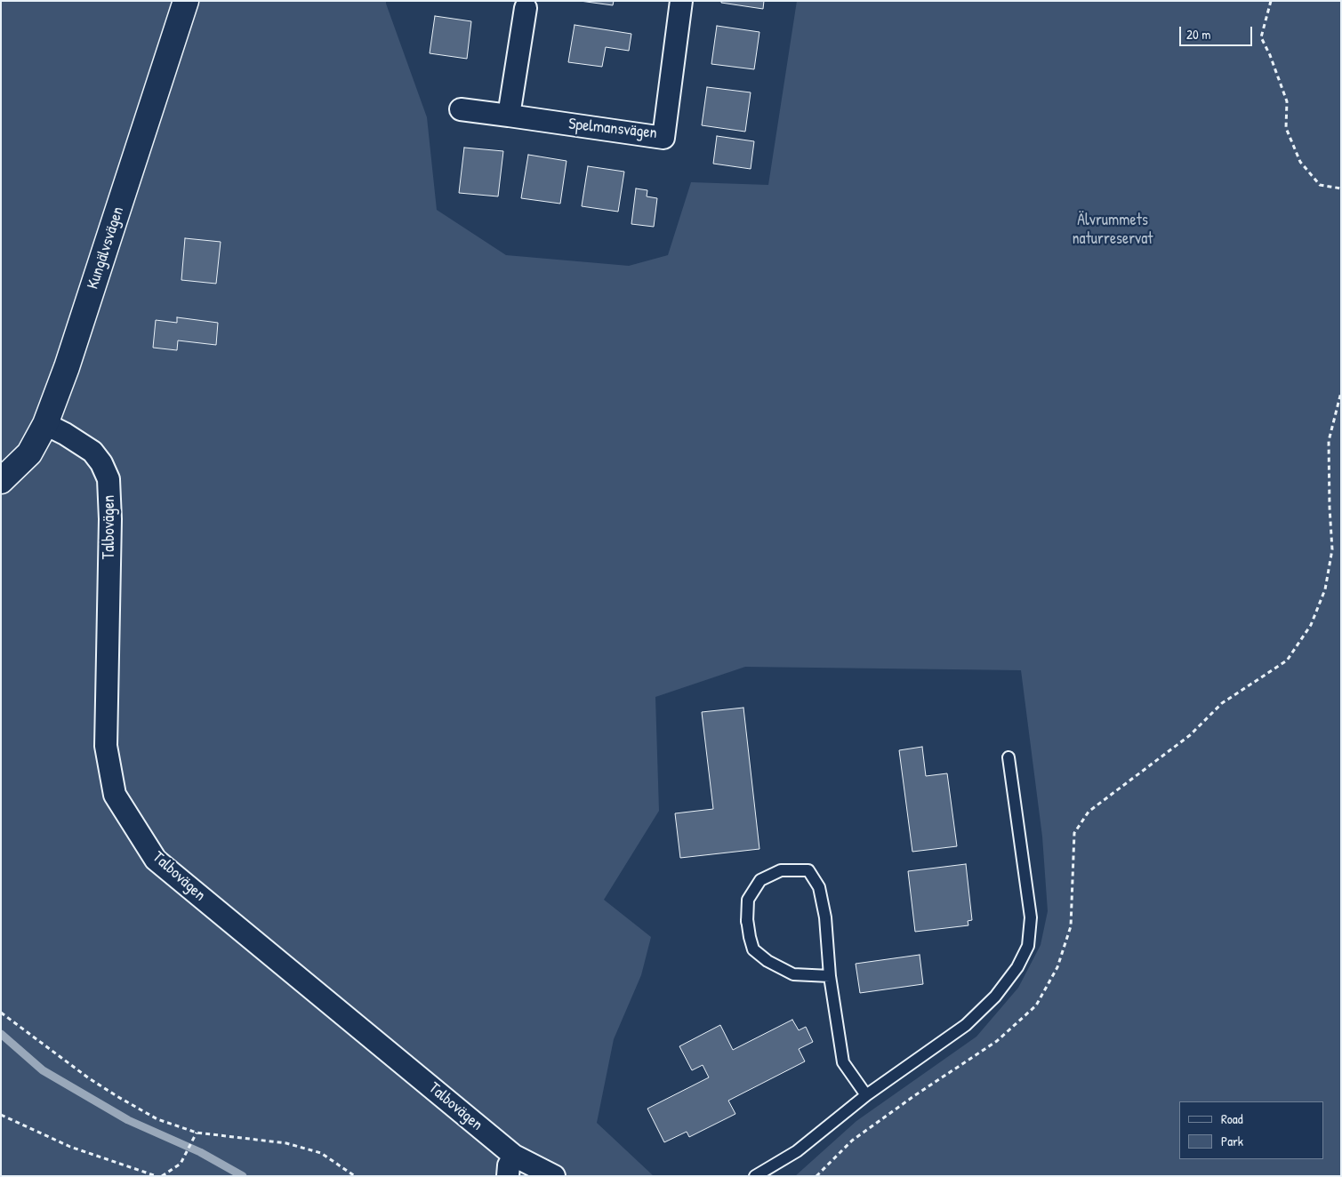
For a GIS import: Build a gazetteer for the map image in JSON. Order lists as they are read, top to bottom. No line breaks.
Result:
{"streets":{"street":["Spelmansvägen","Kungälvsvägen","Talbovägen"]},"crossings":[["Kungälvsvägen","Talbovägen"]],"parks":["Älvrummets naturreservat"],"legend":["Road","Park"],"scale_bar":"20 m"}
